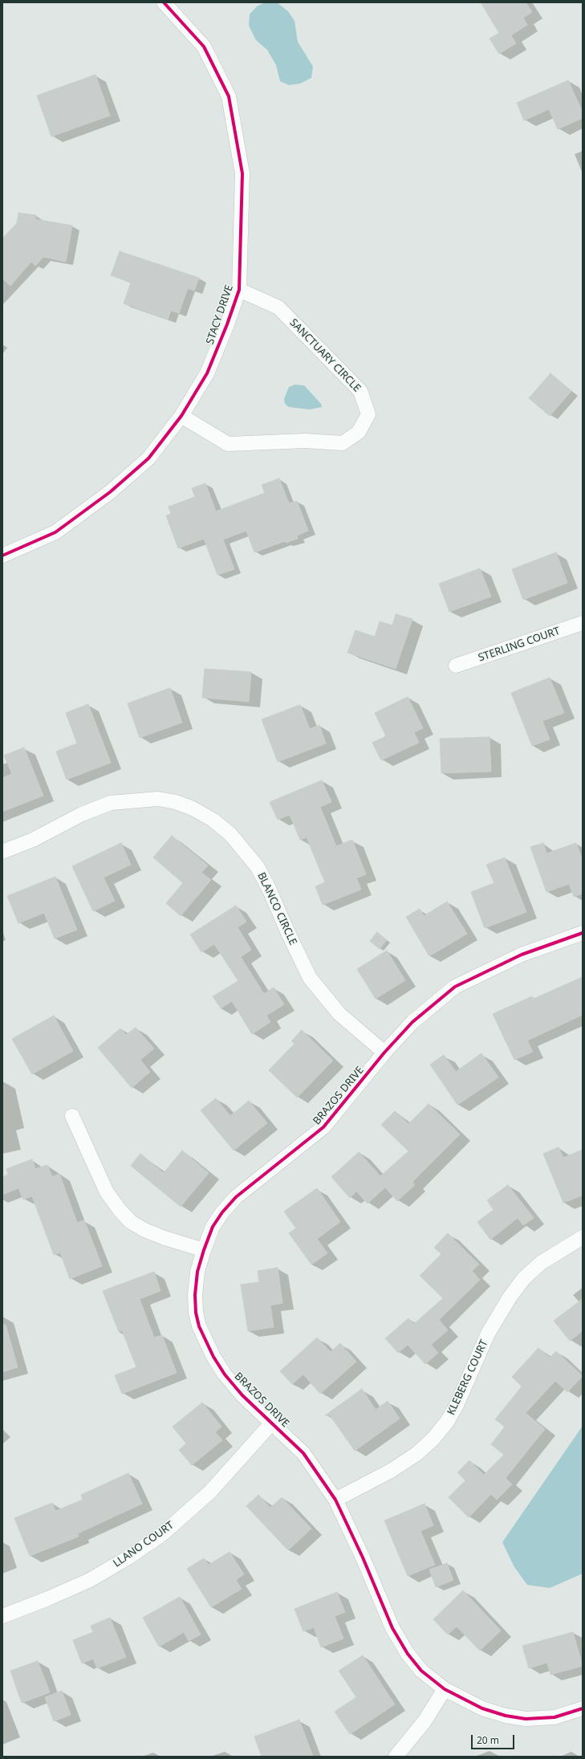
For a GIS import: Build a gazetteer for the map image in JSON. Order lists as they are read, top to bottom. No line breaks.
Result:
{"streets":{"street":["STACY DRIVE","SANCTUARY CIRCLE","STERLING COURT","BLANCO CIRCLE","BRAZOS DRIVE","KLEBERG COURT","LLANO COURT"]},"crossings":[["STACY DRIVE","SANCTUARY CIRCLE"],["BLANCO CIRCLE","BRAZOS DRIVE"],["BRAZOS DRIVE","KLEBERG COURT"],["BRAZOS DRIVE","LLANO COURT"]],"scale_bar":"20 m"}
